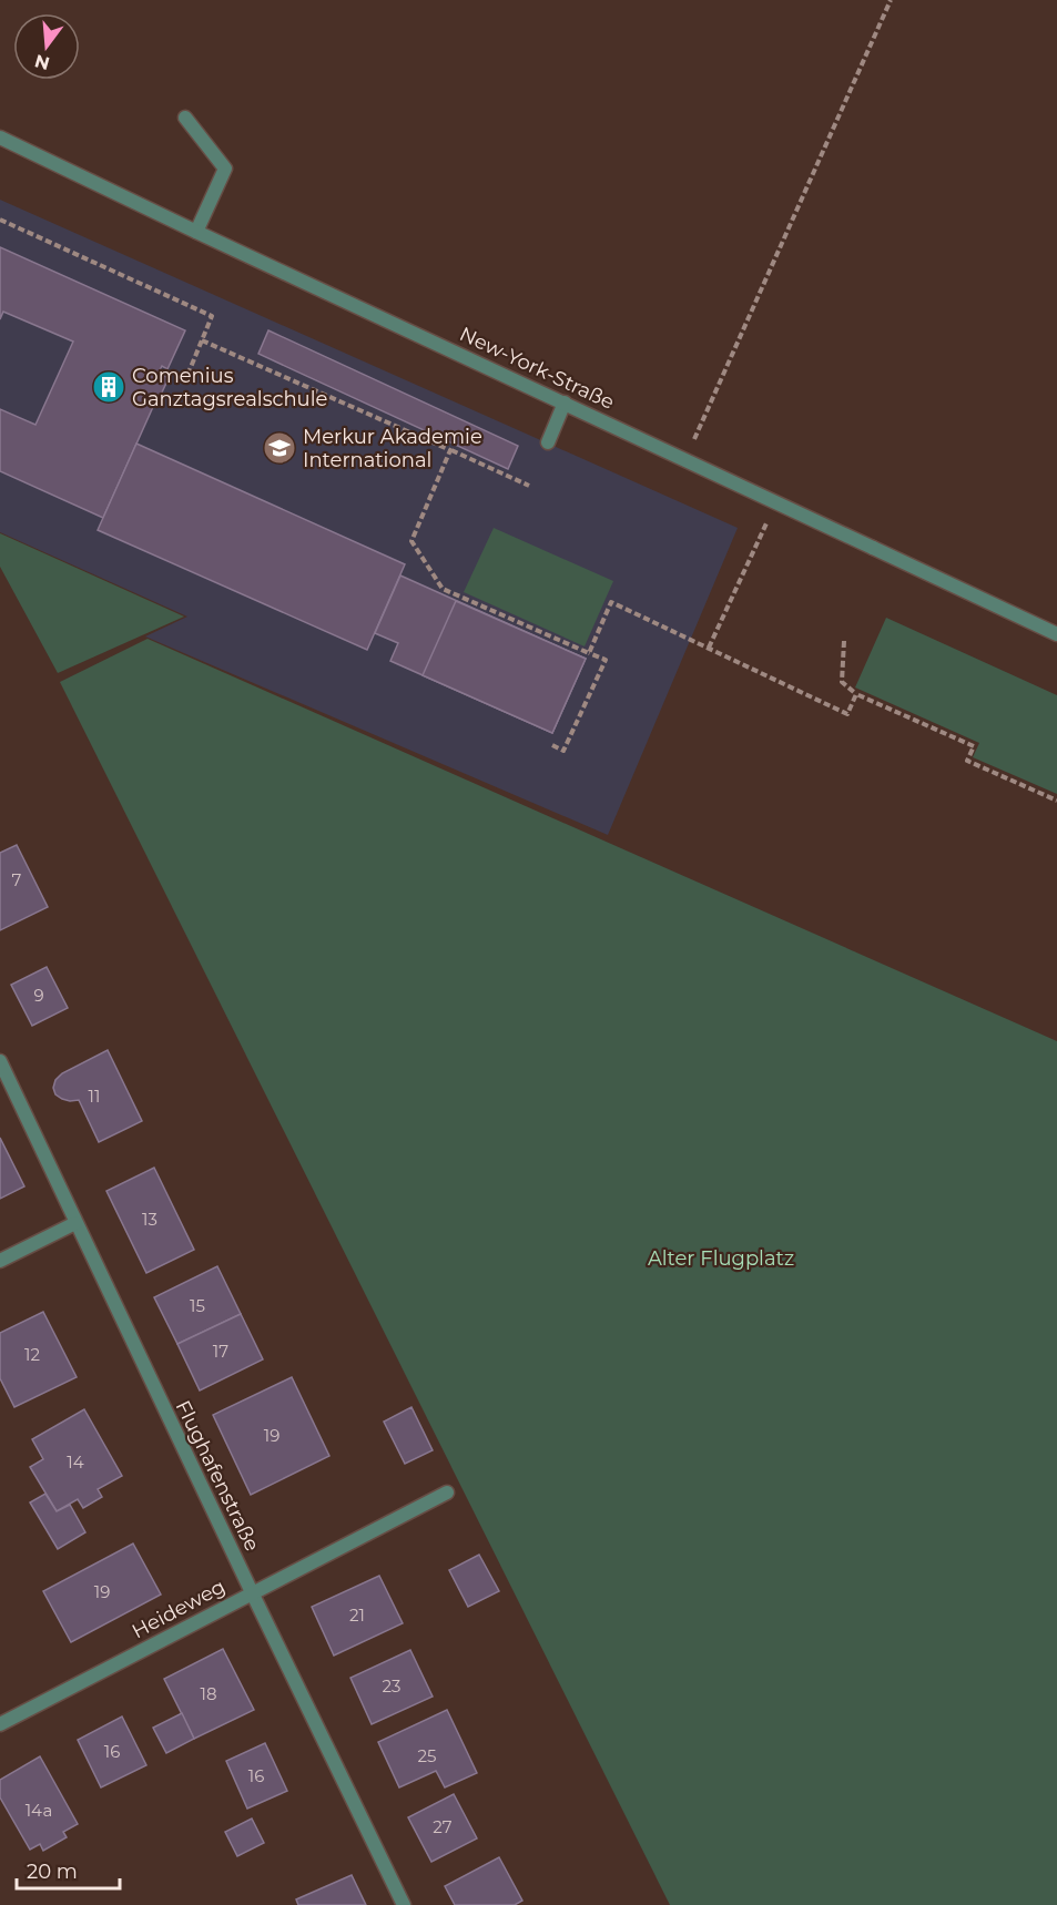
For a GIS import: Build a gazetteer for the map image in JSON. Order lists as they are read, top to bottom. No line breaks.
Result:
{"streets":{"street":["New-York-Straße","Flughafenstraße","Heideweg"]},"crossings":[["Flughafenstraße","Heideweg"]],"parks":["Alter Flugplatz"],"places":{"building":["Comenius Ganztagsrealschule"],"school or university":["Merkur Akademie International"]},"house_numbers":["7","9","11","13","15","17","12","19","14","19","21","23","18","16","25","16","14a","27"],"scale_bar":"20 m","north":"bottom"}
